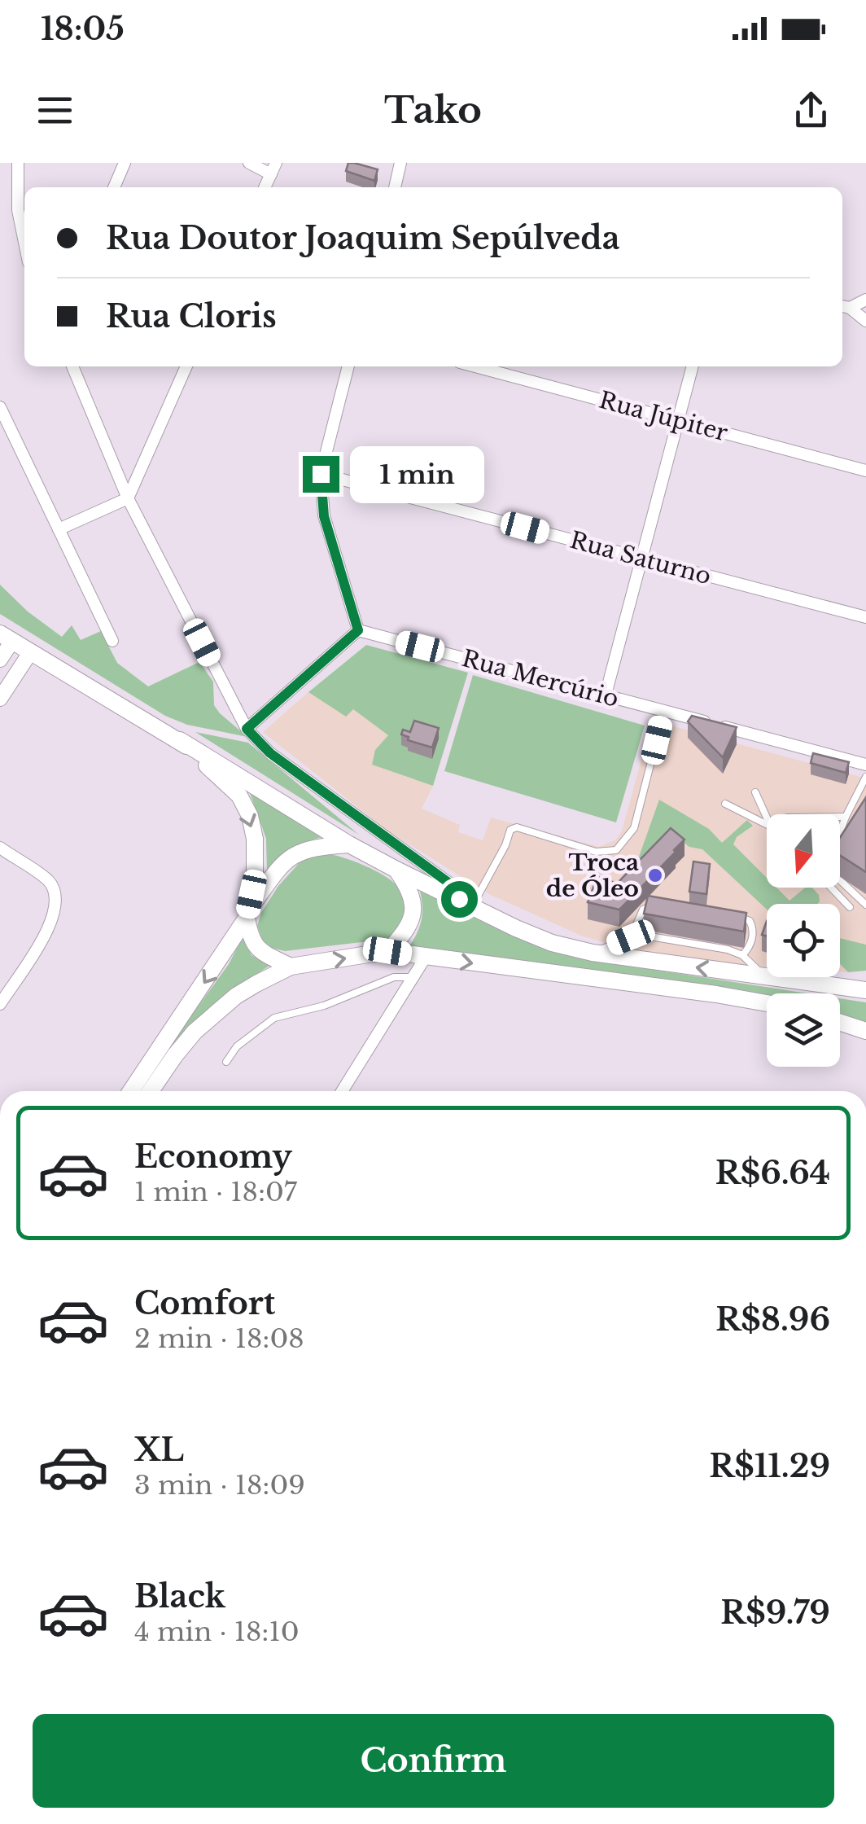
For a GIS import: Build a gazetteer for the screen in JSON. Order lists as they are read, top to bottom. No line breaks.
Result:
{"streets":{"street":["Rua Júpiter","Rua Saturno","Rua Mercúrio"]},"places":["Troca de Óleo"],"north":"bottom","page":{"status":"18:05","header":"Tako","banner":["Rua Doutor Joaquim Sepúlveda","Rua Cloris"],"bubble":"1 min","list":[{"name":"Economy","note":"1 min · 18:07","value":"R$6.64"},{"name":"Comfort","note":"2 min · 18:08","value":"R$8.96"},{"name":"XL","note":"3 min · 18:09","value":"R$11.29"},{"name":"Black","note":"4 min · 18:10","value":"R$9.79"}],"buttons":"Confirm"}}
